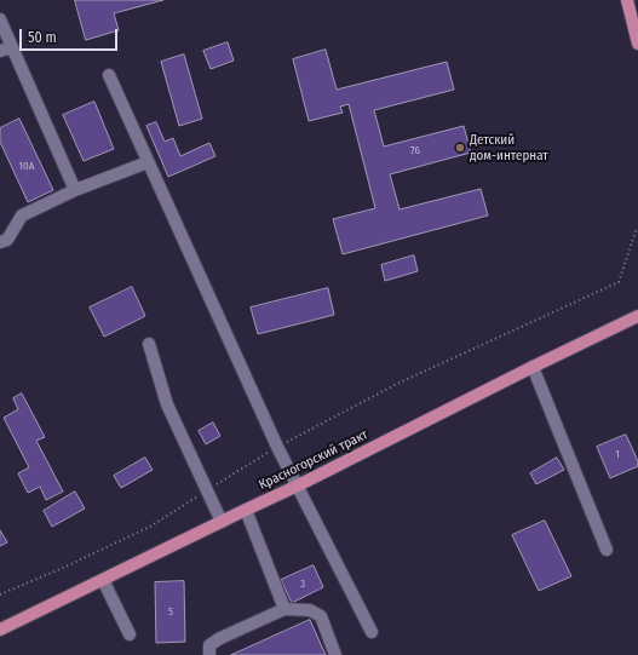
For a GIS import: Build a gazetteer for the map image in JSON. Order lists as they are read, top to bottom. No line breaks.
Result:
{"streets":{"main road":["Красногорский тракт"]},"places":["Детский дом-интернат"],"house_numbers":["76","10А","1","3","5"],"scale_bar":"50 m"}
